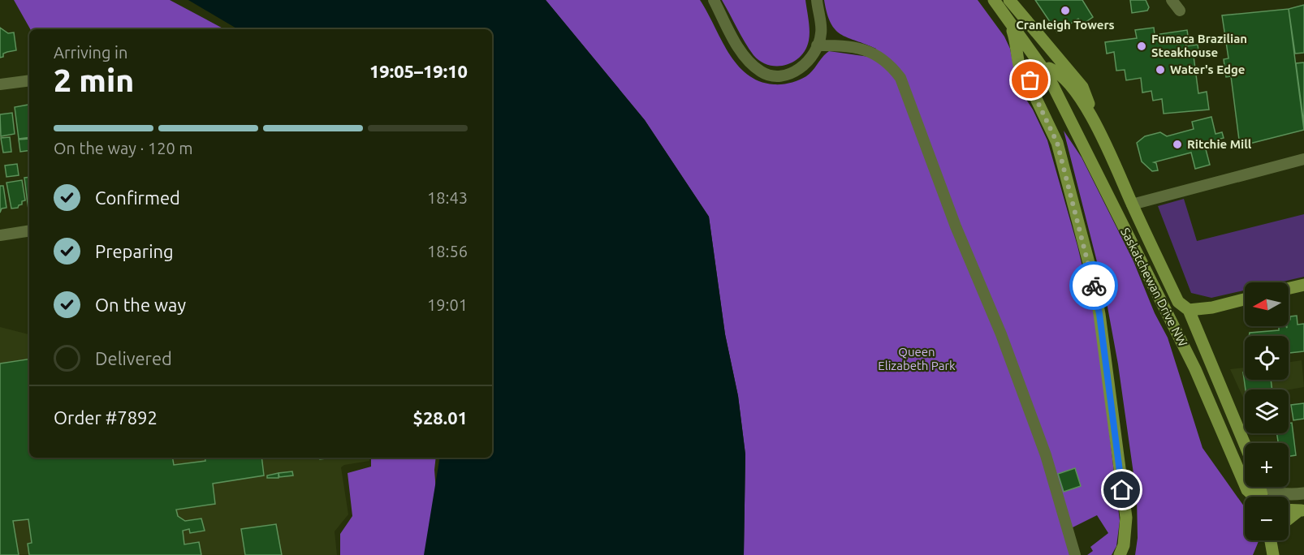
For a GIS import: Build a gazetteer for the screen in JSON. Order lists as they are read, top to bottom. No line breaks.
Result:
{"streets":{"main road":["Saskatchewan Drive NW"]},"parks":["Queen Elizabeth Park"],"places":["Cranleigh Towers","Fumaca Brazilian Steakhouse","Water's Edge","Ritchie Mill"],"north":"left","page":{"heading":["2 min","Arriving in","19:05–19:10"],"panel":["Order #7892","$28.01"],"bar":"On the way · 120 m","list":[["Confirmed","18:43"],["Preparing","18:56"],["On the way","19:01"],"Delivered"],"map_buttons":["+","−"]}}
